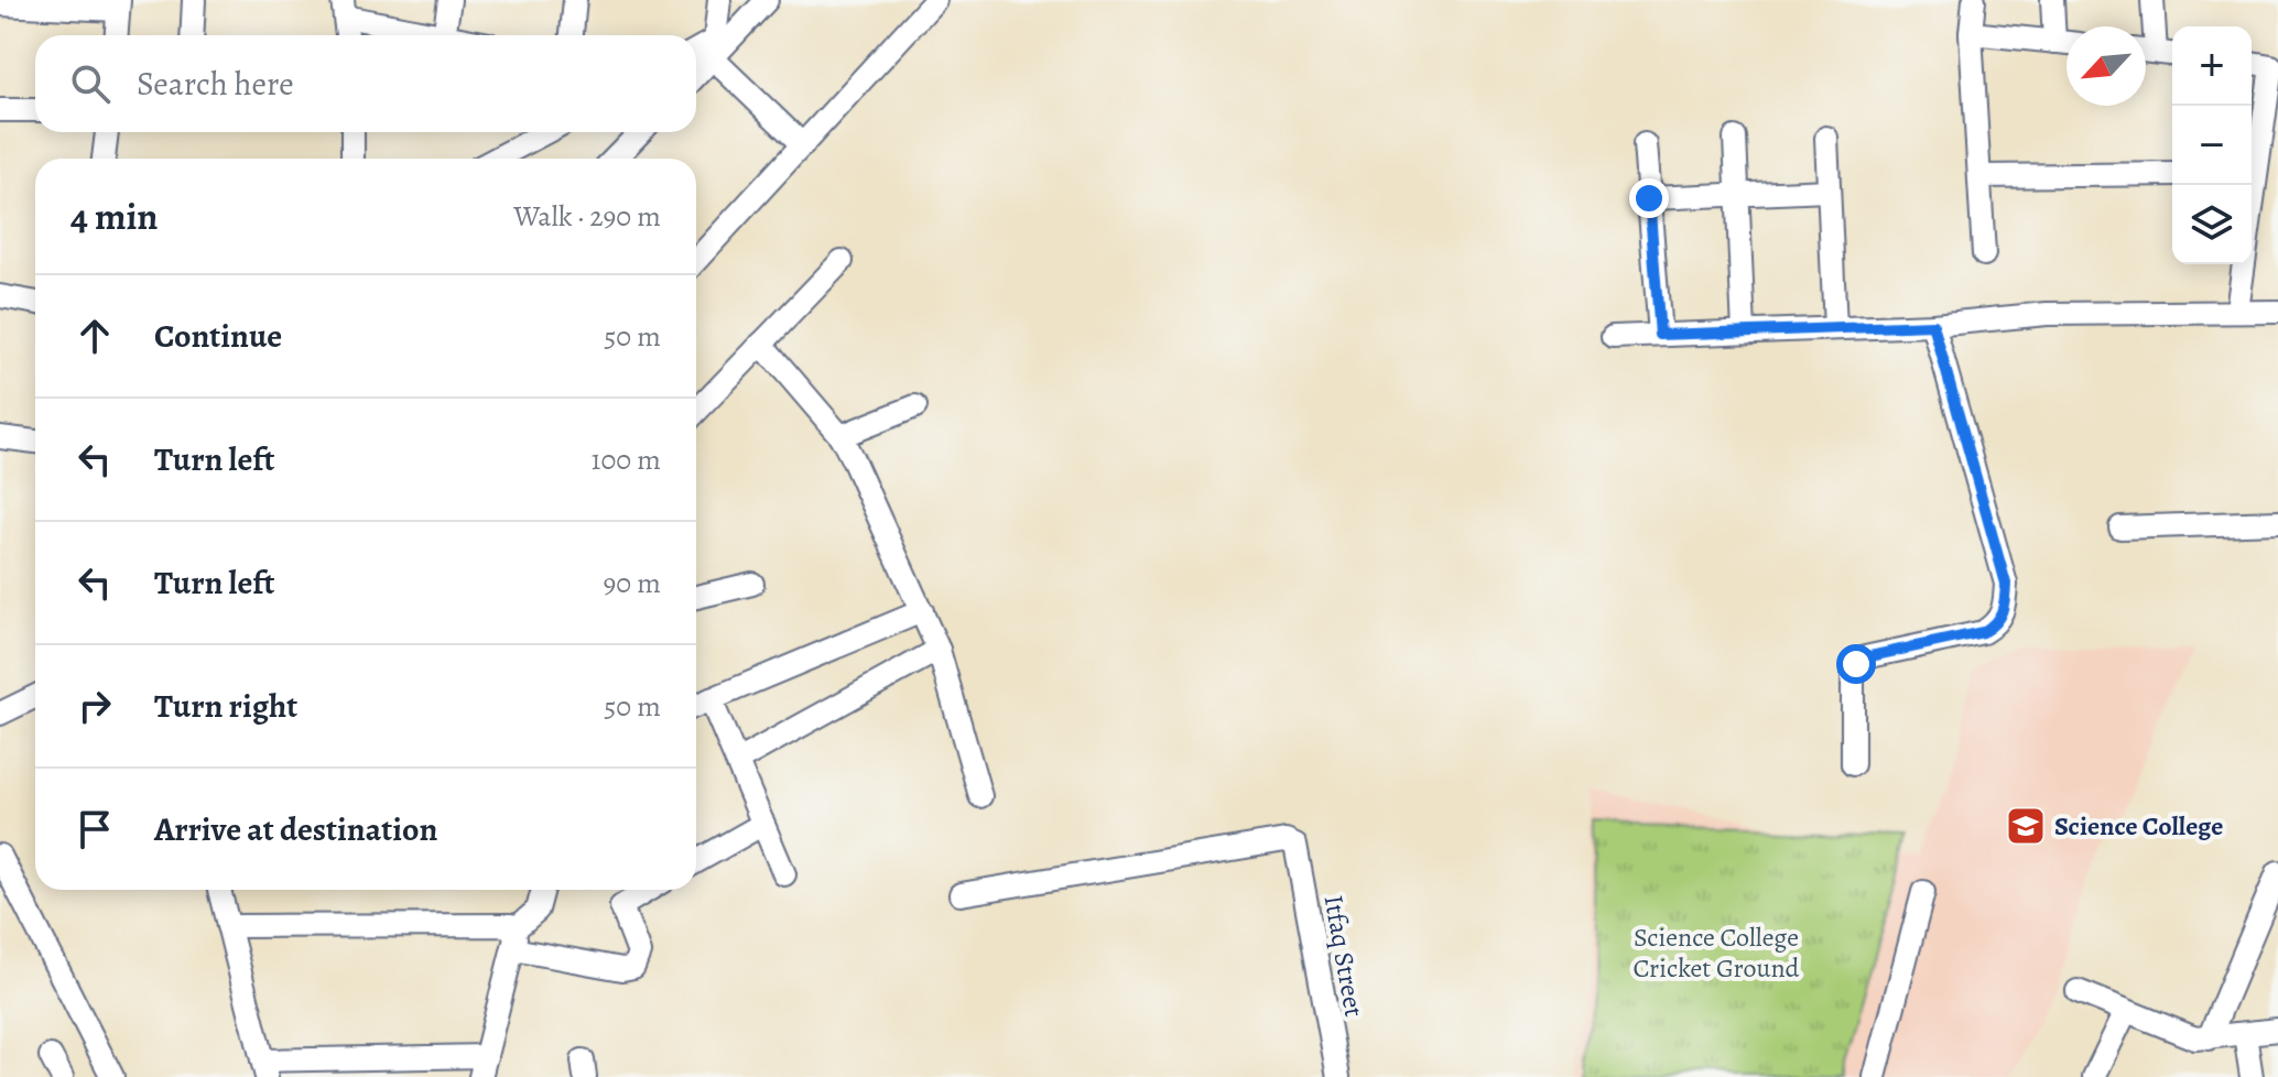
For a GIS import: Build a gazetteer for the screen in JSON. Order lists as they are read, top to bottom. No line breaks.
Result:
{"streets":{"street":["Itfaq Street"]},"parks":["Science College Cricket Ground"],"places":{"school or university":["Science College"]},"north":"bottom left","page":{"map_buttons":["+","−"],"search":"Search here","heading":["4 min","Walk · 290 m"],"list":[["Continue","50 m"],["Turn left","100 m"],["Turn left","90 m"],["Turn right","50 m"],"Arrive at destination"]}}
